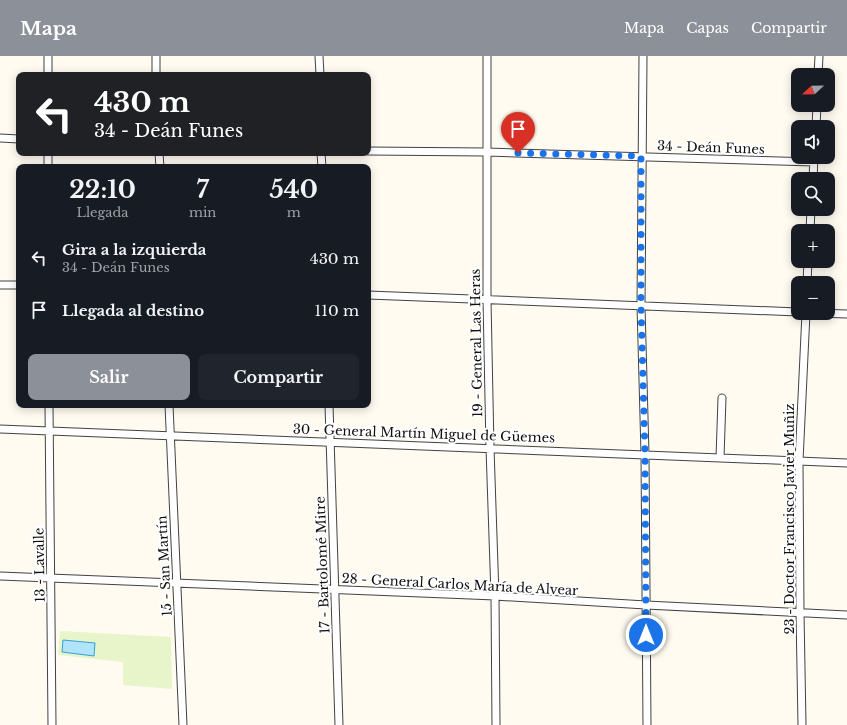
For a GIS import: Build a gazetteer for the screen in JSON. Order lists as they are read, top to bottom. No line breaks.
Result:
{"streets":{"street":["34 - Deán Funes","19 - General Las Heras","30 - General Martín Miguel de Güemes","23 - Doctor Francisco Javier Muñiz","13 - Lavalle","17 - Bartolomé Mitre","15 - San Martín","28 - General Carlos María de Alvear"]},"crossings":[["34 - Deán Funes","19 - General Las Heras"],["19 - General Las Heras","30 - General Martín Miguel de Güemes"],["19 - General Las Heras","28 - General Carlos María de Alvear"],["30 - General Martín Miguel de Güemes","23 - Doctor Francisco Javier Muñiz"],["30 - General Martín Miguel de Güemes","13 - Lavalle"],["30 - General Martín Miguel de Güemes","17 - Bartolomé Mitre"],["30 - General Martín Miguel de Güemes","15 - San Martín"],["23 - Doctor Francisco Javier Muñiz","28 - General Carlos María de Alvear"],["13 - Lavalle","28 - General Carlos María de Alvear"],["17 - Bartolomé Mitre","28 - General Carlos María de Alvear"],["15 - San Martín","28 - General Carlos María de Alvear"]],"north":"left","page":{"header":"Mapa","nav":["Mapa","Capas","Compartir"],"map_buttons":["+","−"],"turn":["430 m","34 - Deán Funes"],"eta":["22:10","Llegada","7","min","540","m"],"list":[{"name":"Gira a la izquierda","note":"34 - Deán Funes","value":"430 m"},{"name":"Llegada al destino","value":"110 m"}],"buttons":["Salir","Compartir"]}}
